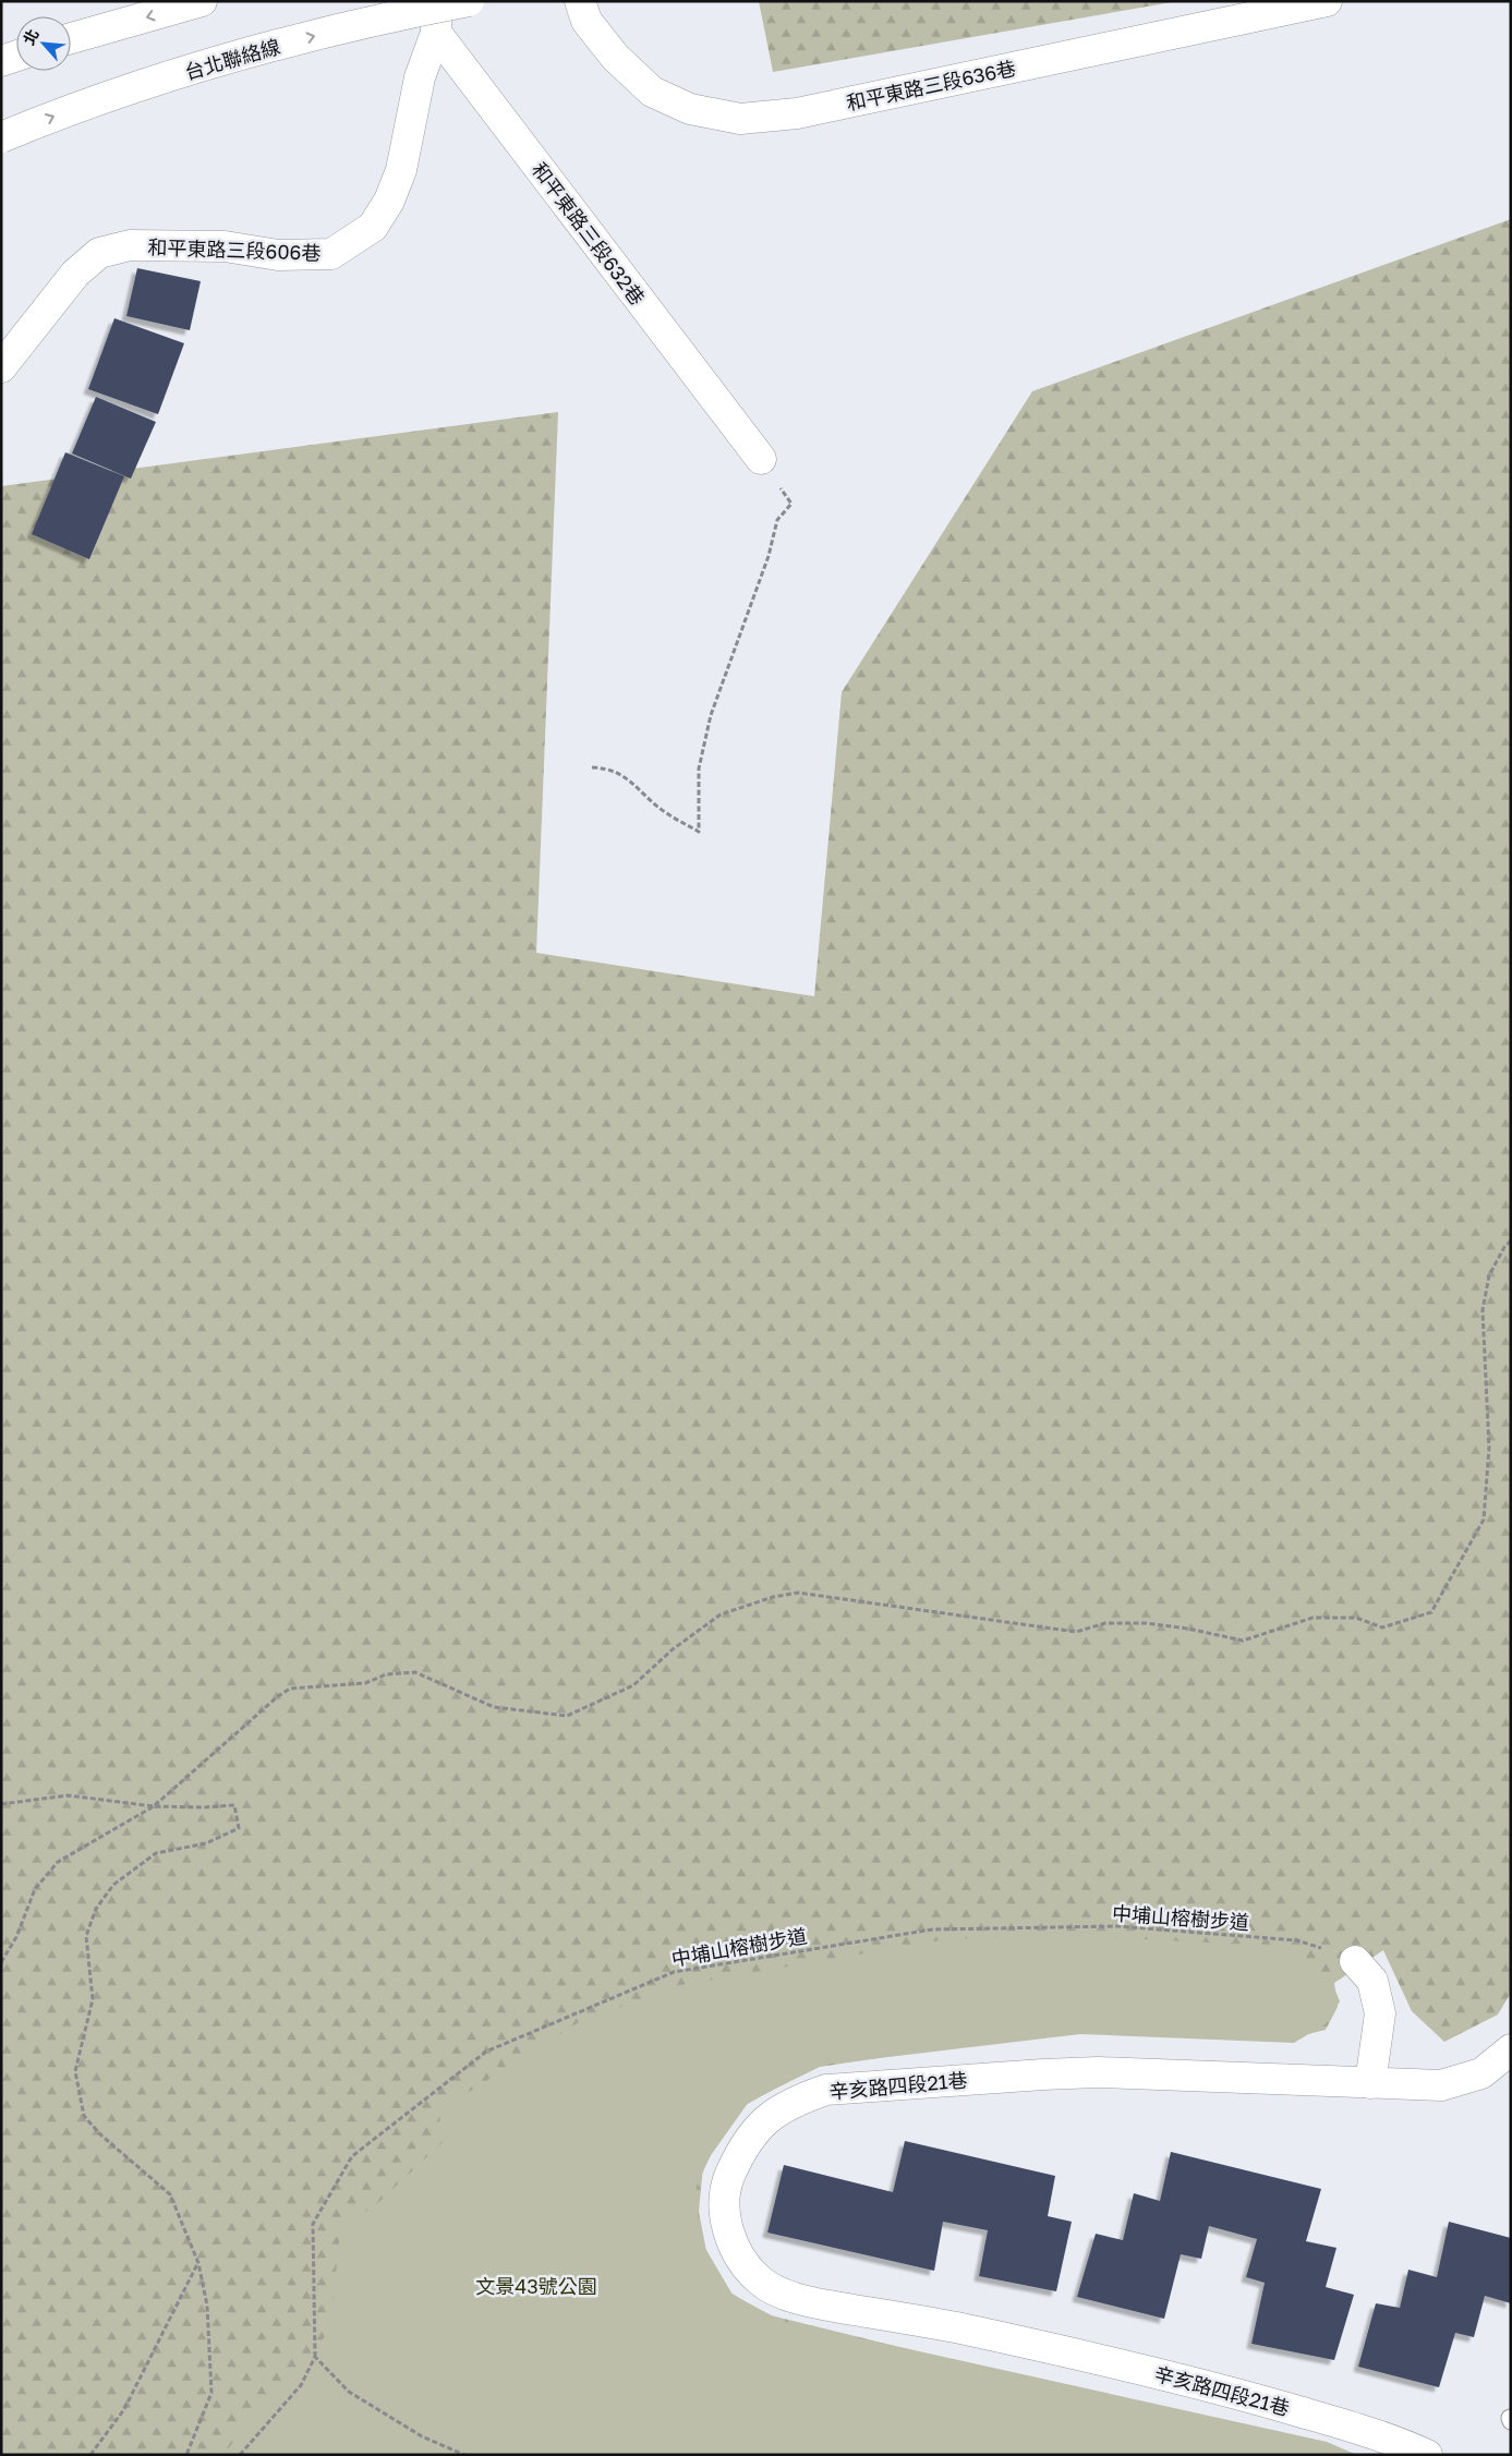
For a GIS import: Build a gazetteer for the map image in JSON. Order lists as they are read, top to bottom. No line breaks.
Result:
{"streets":{"main road":["台北聯絡線","和平東路三段636巷","和平東路三段632巷","和平東路三段606巷","辛亥路四段21巷"],"path":["中埔山榕樹步道"]},"crossings":[["和平東路三段632巷","和平東路三段606巷"]],"parks":["文景43號公園"],"north":"top left"}
